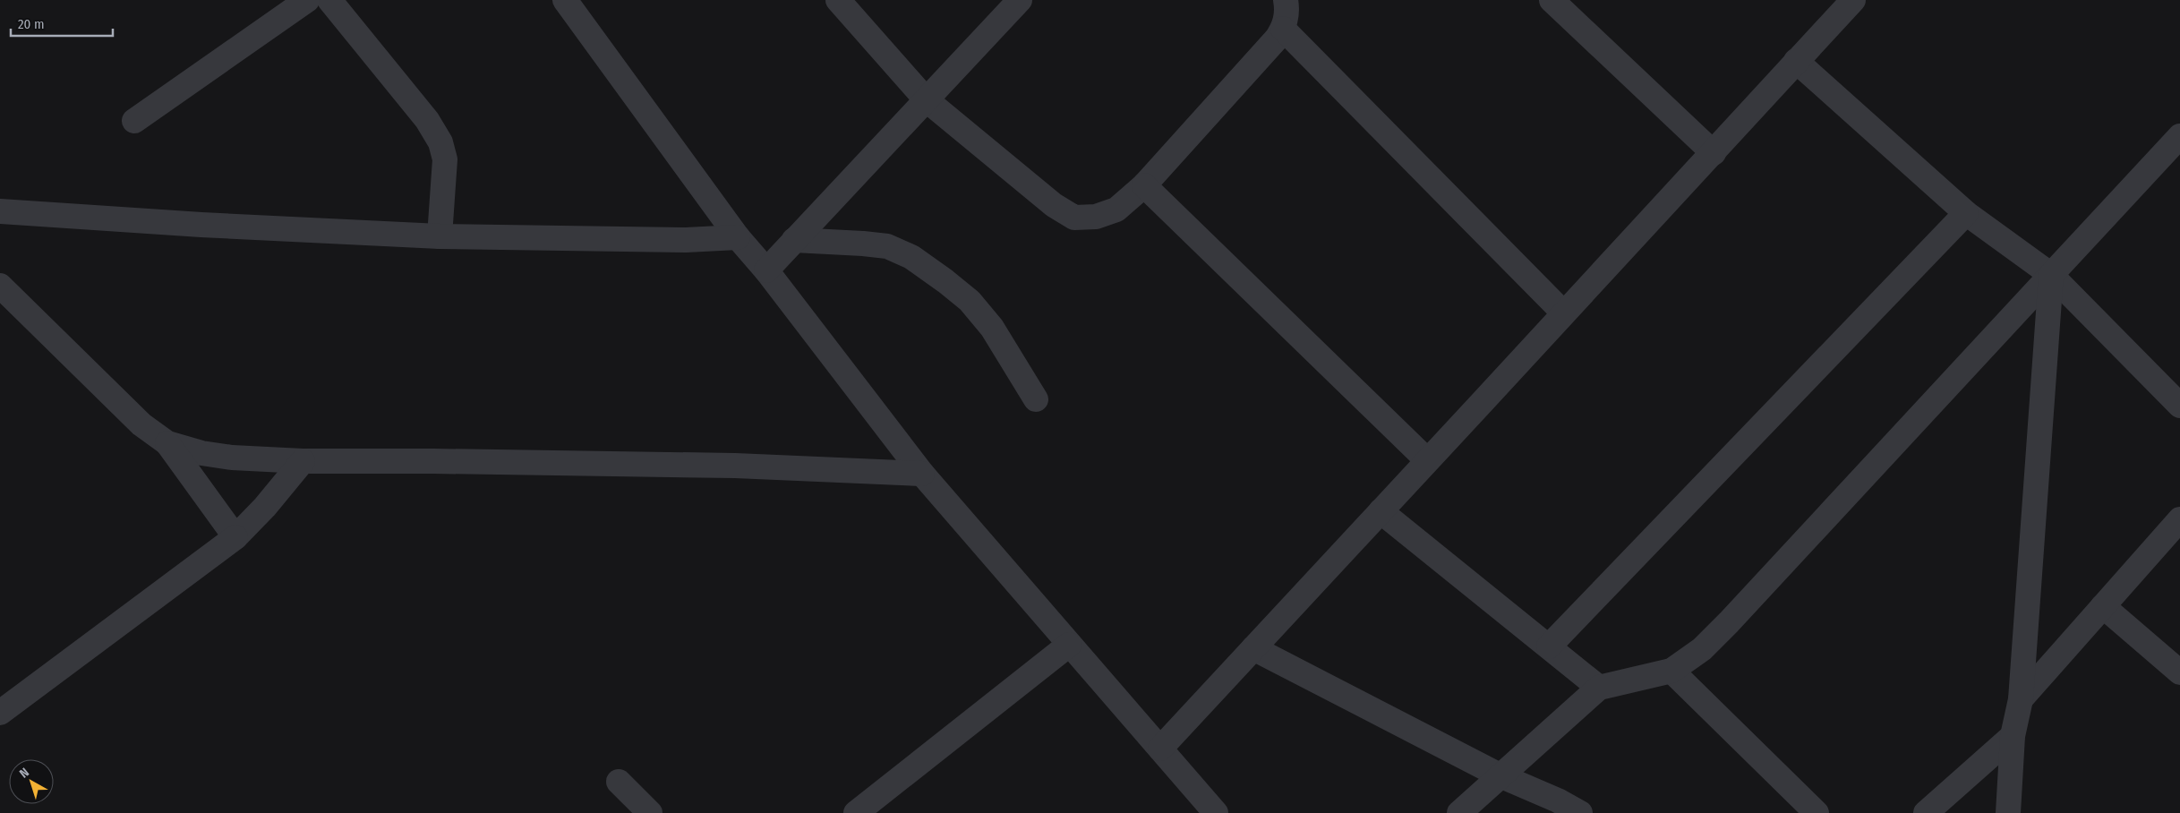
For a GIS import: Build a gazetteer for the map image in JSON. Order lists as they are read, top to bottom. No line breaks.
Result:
{"scale_bar":"20 m","north":"top left"}
